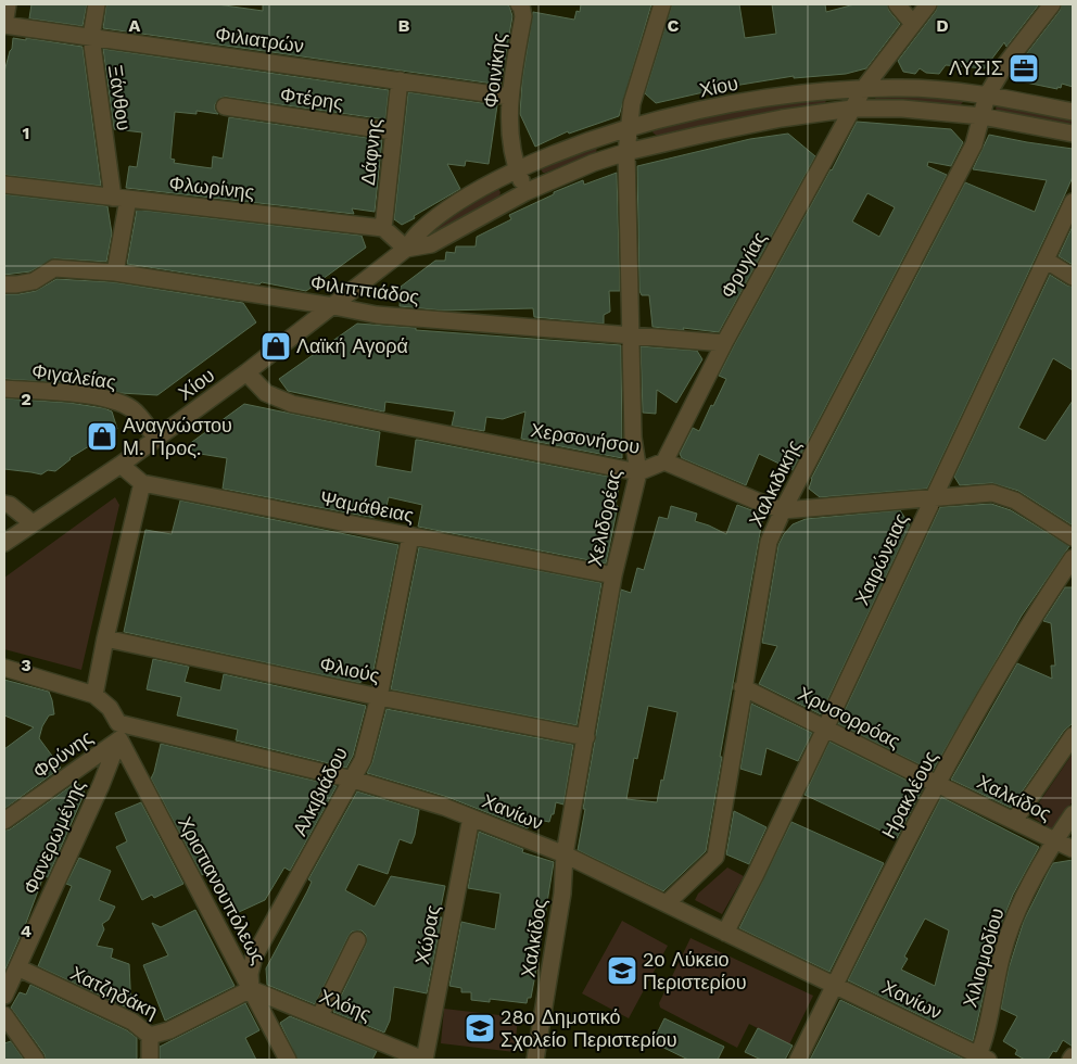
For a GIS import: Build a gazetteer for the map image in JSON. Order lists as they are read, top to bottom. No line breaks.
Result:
{"streets":{"street":["Φιλιατρών","Φοινίκης","Χίου","Ξάνθου","Φτέρης","Δάφνης","Φλωρίνης","Φρυγίας","Φιλιππιάδος","Φιγαλείας","Χερσονήσου","Χαλκιδικής","Ψαμάθειας","Χελιδορέας","Χαιρώνειας","Φλιούς","Χρυσορρόας","Φρύνης","Αλκιβιάδου","Ηρακλέους","Χαλκίδος","Χανίων","Φανερωμένης","Χριστιανουπόλεως","Χώρας","Χιλιομοδίου","Χατζηδάκη","Χλόης"]},"crossings":[["Φιλιατρών","Φοινίκης"],["Φιλιατρών","Ξάνθου"],["Φιλιατρών","Δάφνης"],["Φοινίκης","Χίου"],["Χίου","Φρυγίας"],["Χίου","Φιλιππιάδος"],["Χίου","Φιγαλείας"],["Χίου","Χερσονήσου"],["Χίου","Χαλκιδικής"],["Χίου","Ψαμάθειας"],["Χίου","Χελιδορέας"],["Ξάνθου","Φλωρίνης"],["Ξάνθου","Φιλιππιάδος"],["Φτέρης","Δάφνης"],["Δάφνης","Φλωρίνης"],["Φρυγίας","Φιλιππιάδος"],["Φρυγίας","Χερσονήσου"],["Φιλιππιάδος","Χελιδορέας"],["Χερσονήσου","Χαλκιδικής"],["Χερσονήσου","Χελιδορέας"],["Χερσονήσου","Χαιρώνειας"],["Χαλκιδικής","Χρυσορρόας"],["Χαλκιδικής","Χανίων"],["Ψαμάθειας","Χελιδορέας"],["Ψαμάθειας","Αλκιβιάδου"],["Χελιδορέας","Φλιούς"],["Χελιδορέας","Χαλκίδος"],["Χελιδορέας","Χανίων"],["Χαιρώνειας","Χρυσορρόας"],["Χαιρώνειας","Χανίων"],["Φλιούς","Αλκιβιάδου"],["Χρυσορρόας","Ηρακλέους"],["Χρυσορρόας","Χαλκίδος"],["Φρύνης","Φανερωμένης"],["Φρύνης","Χριστιανουπόλεως"],["Αλκιβιάδου","Χανίων"],["Αλκιβιάδου","Χριστιανουπόλεως"],["Αλκιβιάδου","Χατζηδάκη"],["Αλκιβιάδου","Χλόης"],["Ηρακλέους","Χαλκίδος"],["Ηρακλέους","Χανίων"],["Χαλκίδος","Χανίων"],["Χαλκίδος","Χιλιομοδίου"],["Χανίων","Φανερωμένης"],["Χανίων","Χώρας"],["Χανίων","Χιλιομοδίου"],["Φανερωμένης","Χριστιανουπόλεως"],["Φανερωμένης","Χατζηδάκη"],["Χριστιανουπόλεως","Χατζηδάκη"],["Χριστιανουπόλεως","Χλόης"],["Χώρας","Χλόης"],["Χατζηδάκη","Χλόης"]],"places":{"office":["ΛΥΣΙΣ"],"shop":["Λαϊκή Αγορά","Αναγνώστου Μ. Προς."],"school or university":["2ο Λύκειο Περιστερίου","28ο Δημοτικό Σχολείο Περιστερίου"]},"grid":{"columns":["A","B","C","D"],"rows":["1","2","3","4"]}}
